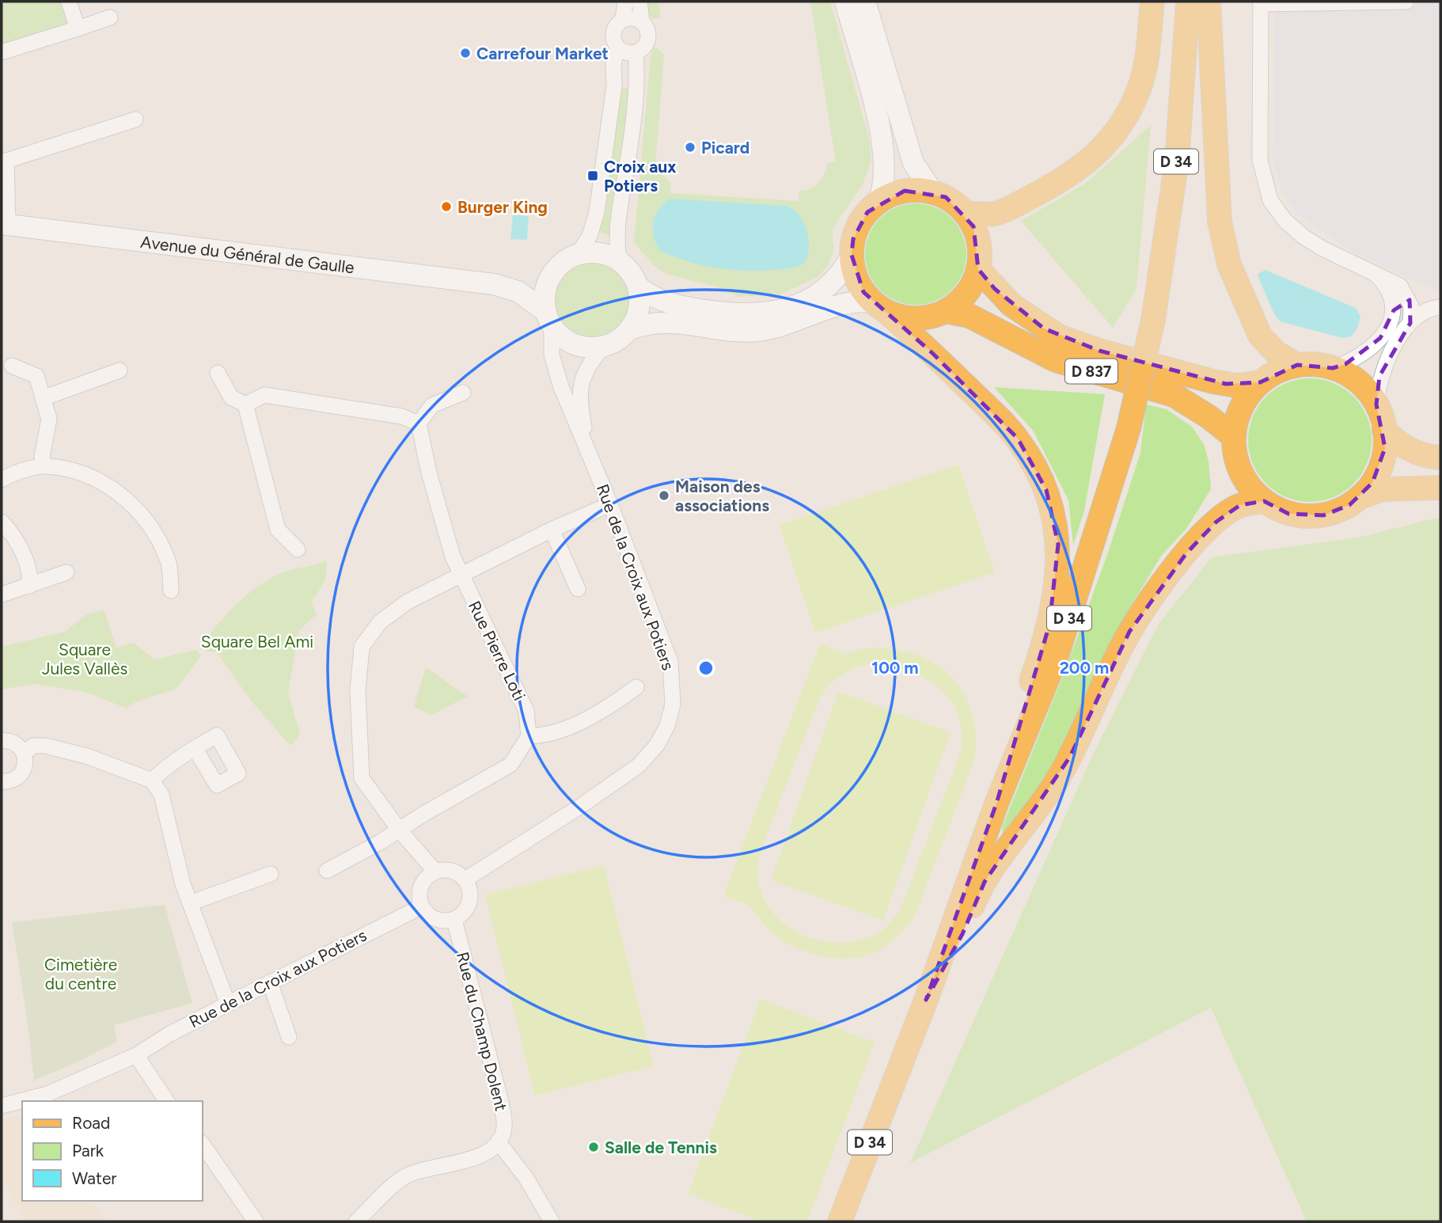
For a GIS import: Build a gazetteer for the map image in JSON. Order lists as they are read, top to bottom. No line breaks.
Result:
{"streets":{"main road":["D 34","Avenue du Général de Gaulle","D 837"],"street":["Rue de la Croix aux Potiers","Rue Pierre Loti","Rue du Champ Dolent"]},"crossings":[["Avenue du Général de Gaulle","Rue de la Croix aux Potiers"],["Rue de la Croix aux Potiers","Rue du Champ Dolent"]],"parks":["Square Bel Ami","Square Jules Vallès","Cimetière du centre"],"places":{"other":["Carrefour Market","Picard","Burger King","Maison des associations","Salle de Tennis"],"transit":["Croix aux Potiers"]},"legend":["Road","Park","Water"],"rings":["100 m","200 m"]}
